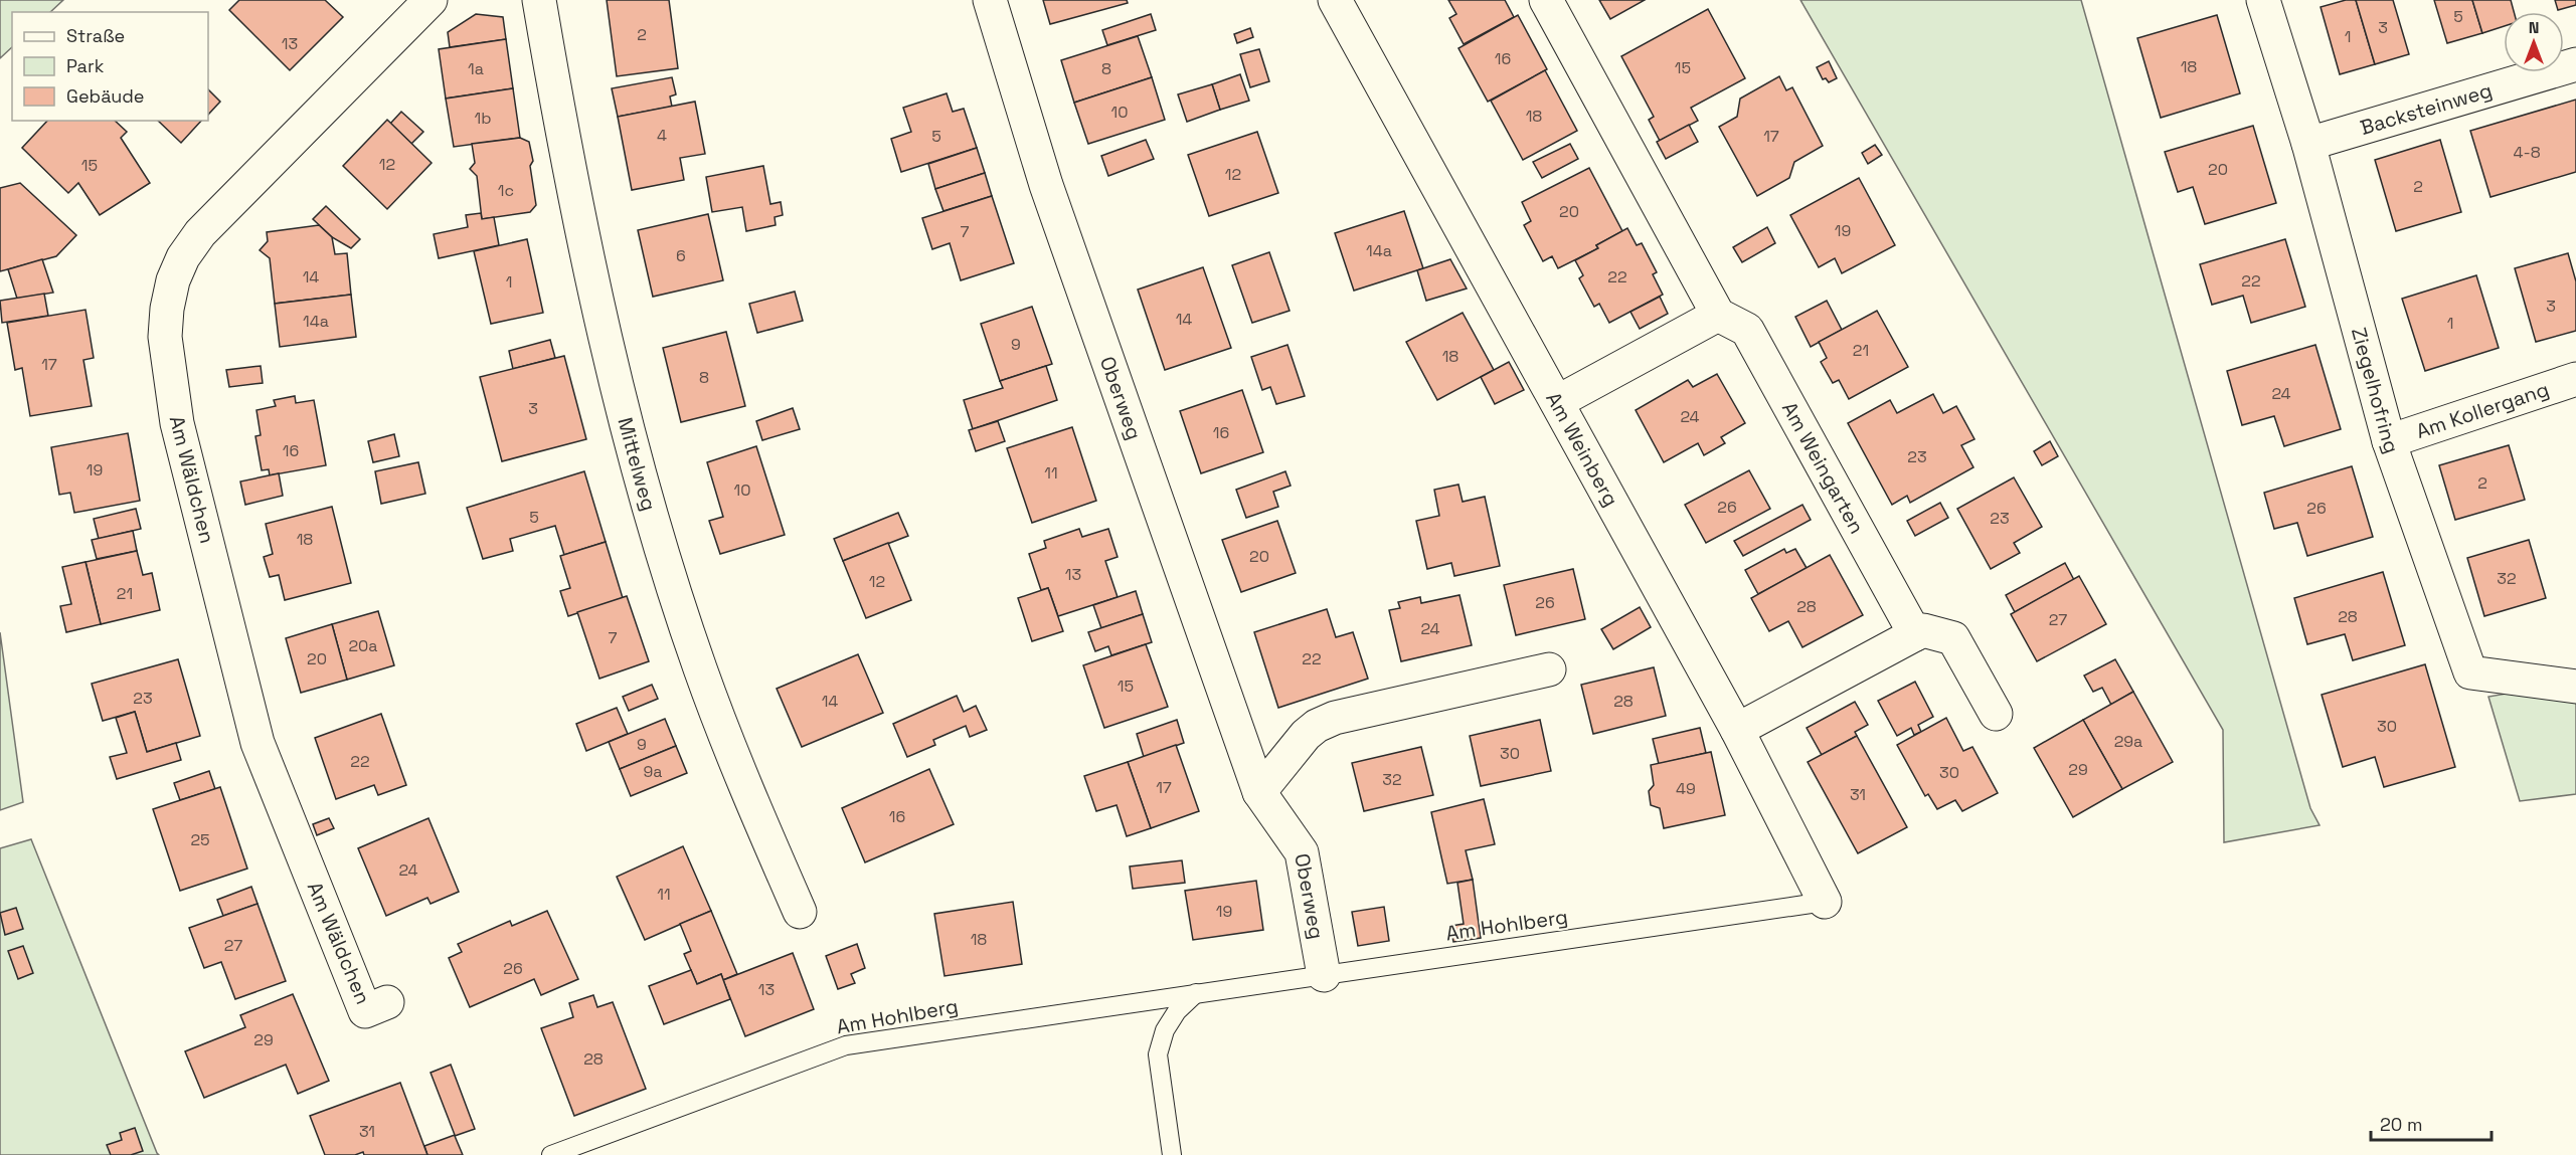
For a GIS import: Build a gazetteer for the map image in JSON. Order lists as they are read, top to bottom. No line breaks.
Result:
{"streets":{"street":["Backsteinweg","Ziegelhofring","Oberweg","Am Kollergang","Am Weinberg","Mittelweg","Am Weingarten","Am Wäldchen"],"lane":["Am Hohlberg"]},"crossings":[["Backsteinweg","Ziegelhofring"],["Ziegelhofring","Am Kollergang"],["Oberweg","Am Hohlberg"],["Am Weinberg","Am Hohlberg"]],"house_numbers":["5","3","2","1","13","16","18","15","1a","8","10","18","1b","4","5","17","4-8","12","15","20","12","2","1c","20","19","7","14a","6","14","22","22","1","3","14","14a","1","9","21","18","17","8","24","3","24","16","16","23","19","11","2","10","26","26","5","23","18","20","13","32","12","21","26","28","28","27","24","7","20a","20","22","15","23","14","28","30","29a","9","30","22","29","9a","30","32","17","49","31","16","25","24","11","19","18","27","26","13","29","28","31"],"legend":["Straße","Park","Gebäude"],"scale_bar":"20 m","north":"top"}
